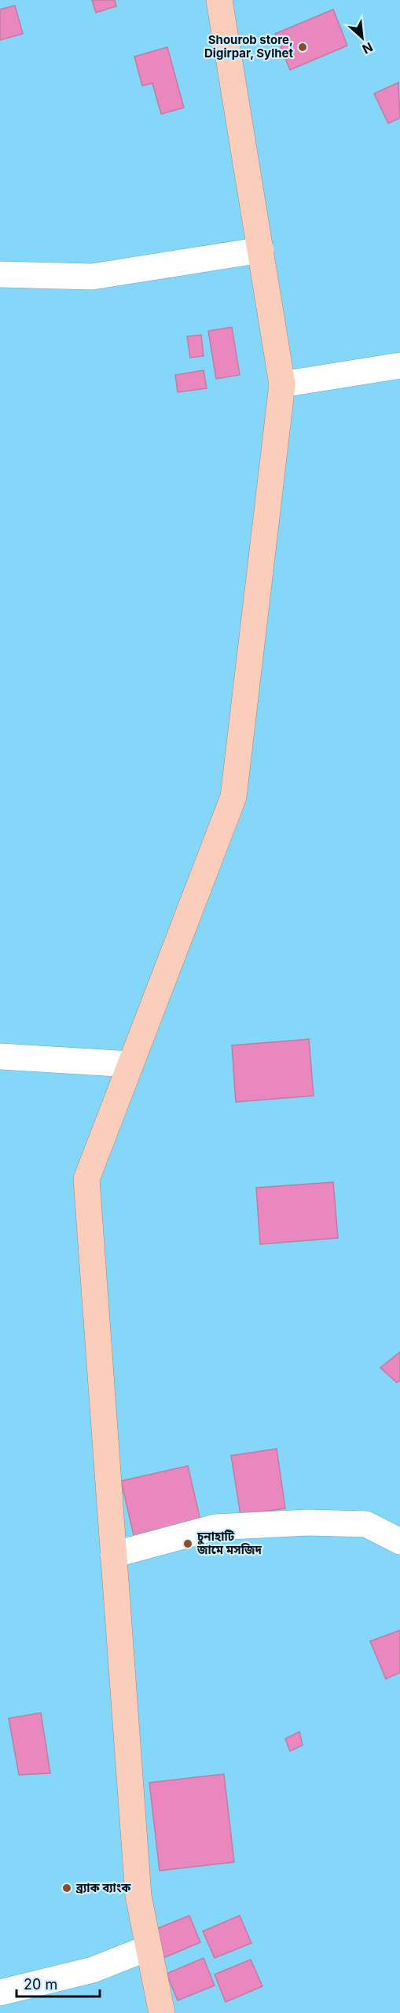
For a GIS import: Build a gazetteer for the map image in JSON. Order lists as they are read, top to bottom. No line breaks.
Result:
{"places":["Shourob store, Digirpar, Sylhet","চুনাহাটি জামে মসজিদ","ব্র্যাক ব্যাংক"],"scale_bar":"20 m","north":"bottom right"}
